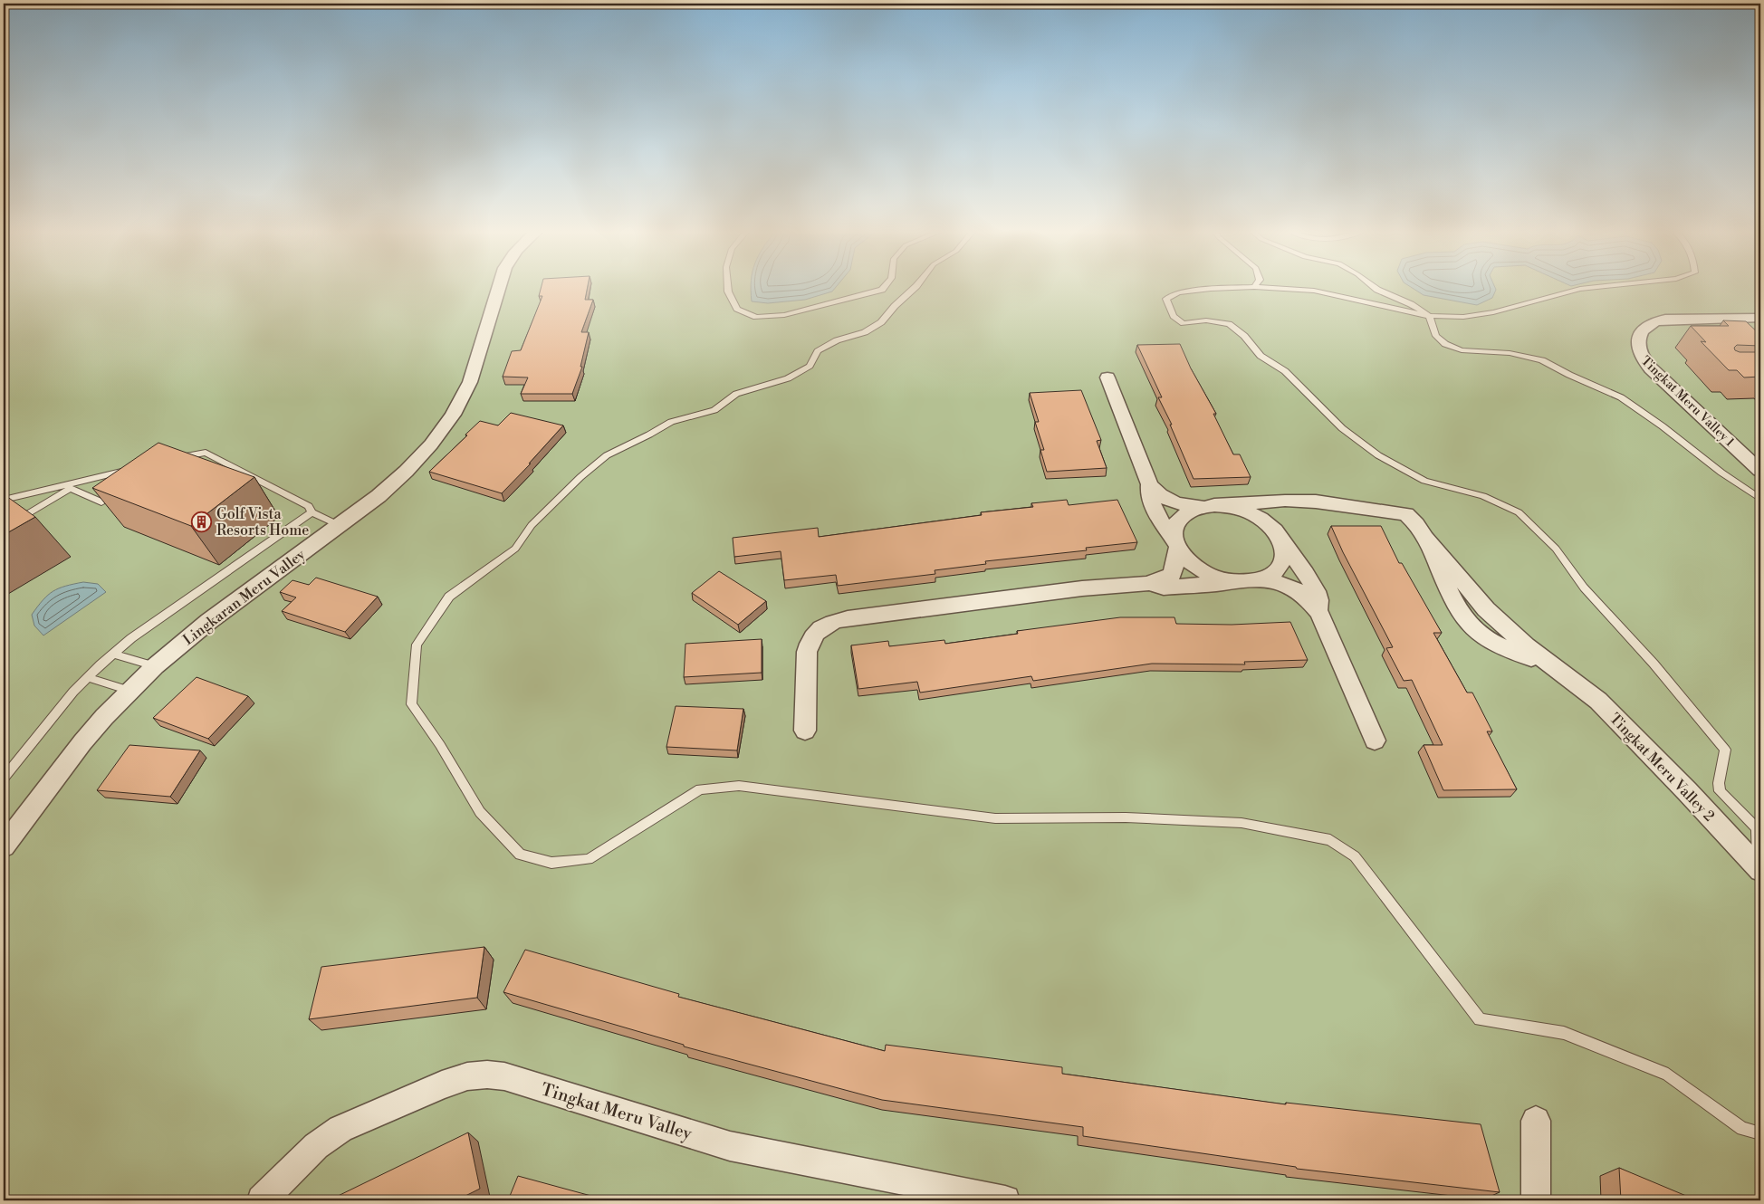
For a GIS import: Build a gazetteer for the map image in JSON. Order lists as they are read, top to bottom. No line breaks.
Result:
{"streets":{"street":["Tingkat Meru Valley 1","Lingkaran Meru Valley","Tingkat Meru Valley 2","Tingkat Meru Valley"]},"places":{"building":["Golf Vista Resorts Home"]}}
